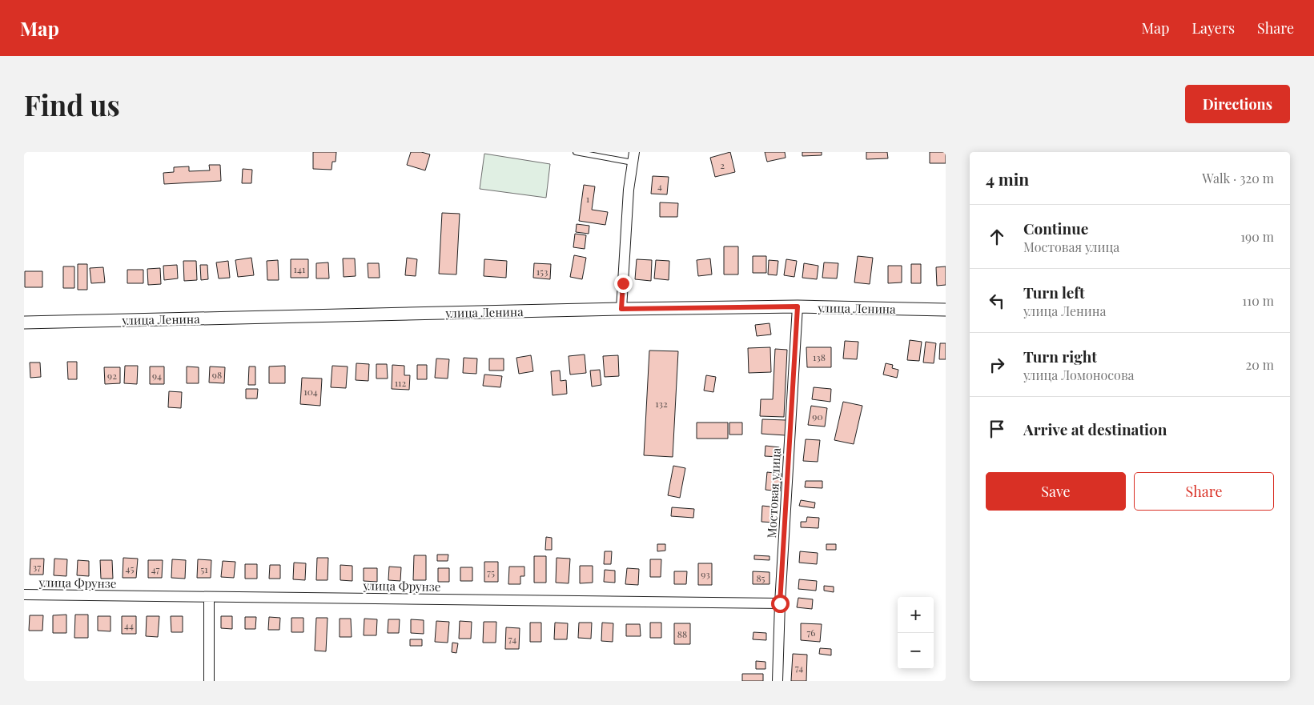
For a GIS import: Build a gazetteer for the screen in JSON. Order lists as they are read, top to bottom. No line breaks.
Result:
{"streets":{"street":["улица Ленина","Мостовая улица","улица Фрунзе"]},"crossings":[["улица Ленина","Мостовая улица"],["Мостовая улица","улица Фрунзе"]],"house_numbers":["2","4","1","141","153","138","98","92","94","112","104","132","90","37","45","47","51","75","93","85","44","76","88","74","74"],"page":{"header":"Map","nav":["Map","Layers","Share"],"buttons":["Directions",["Save","Share"]],"title":"Find us","heading":["4 min","Walk · 320 m"],"list":[["Continue","Мостовая улица","190 m"],["Turn left","улица Ленина","110 m"],["Turn right","улица Ломоносова","20 m"],"Arrive at destination"],"map_buttons":["+","−"]}}
